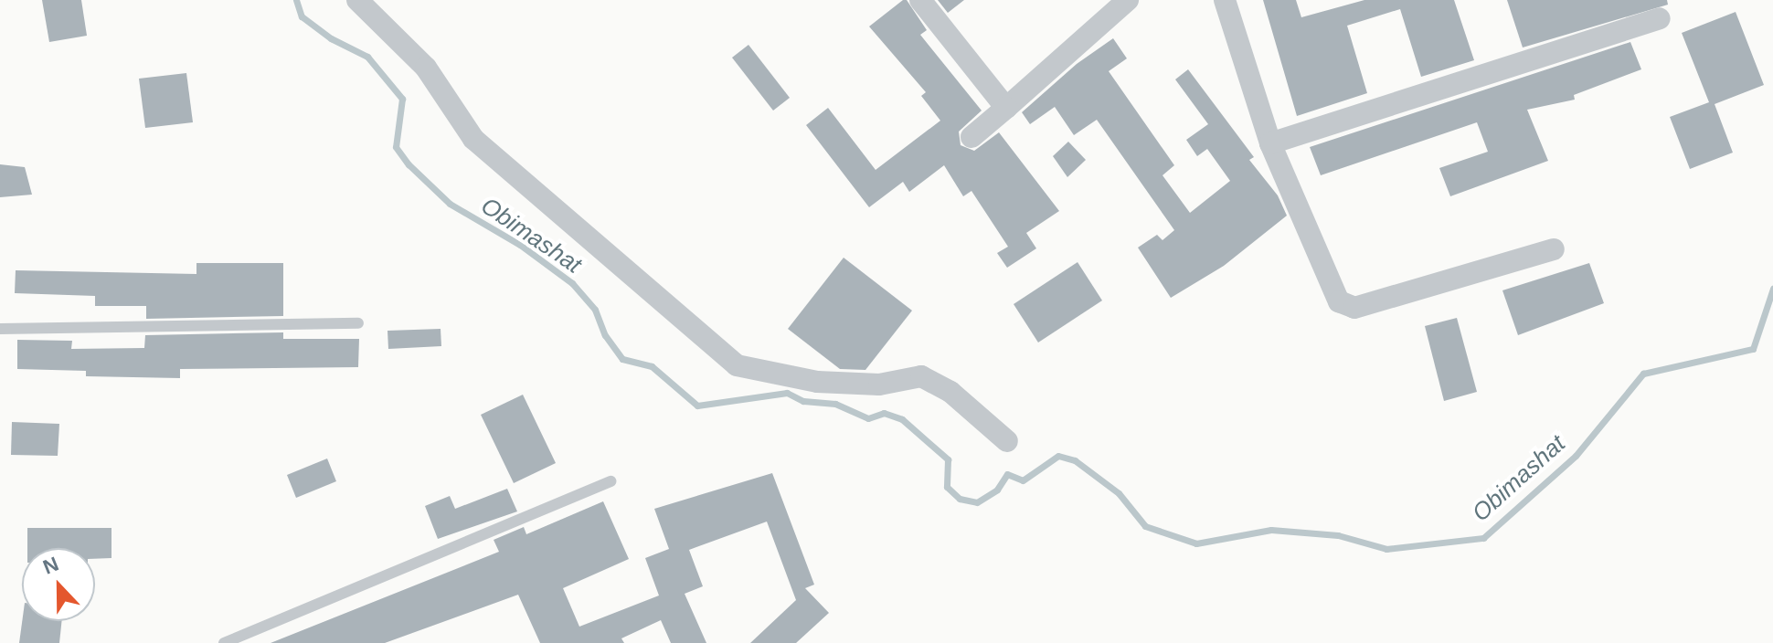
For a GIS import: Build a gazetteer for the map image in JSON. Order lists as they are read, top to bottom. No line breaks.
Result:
{"water":["Obimashat"],"north":"top"}
